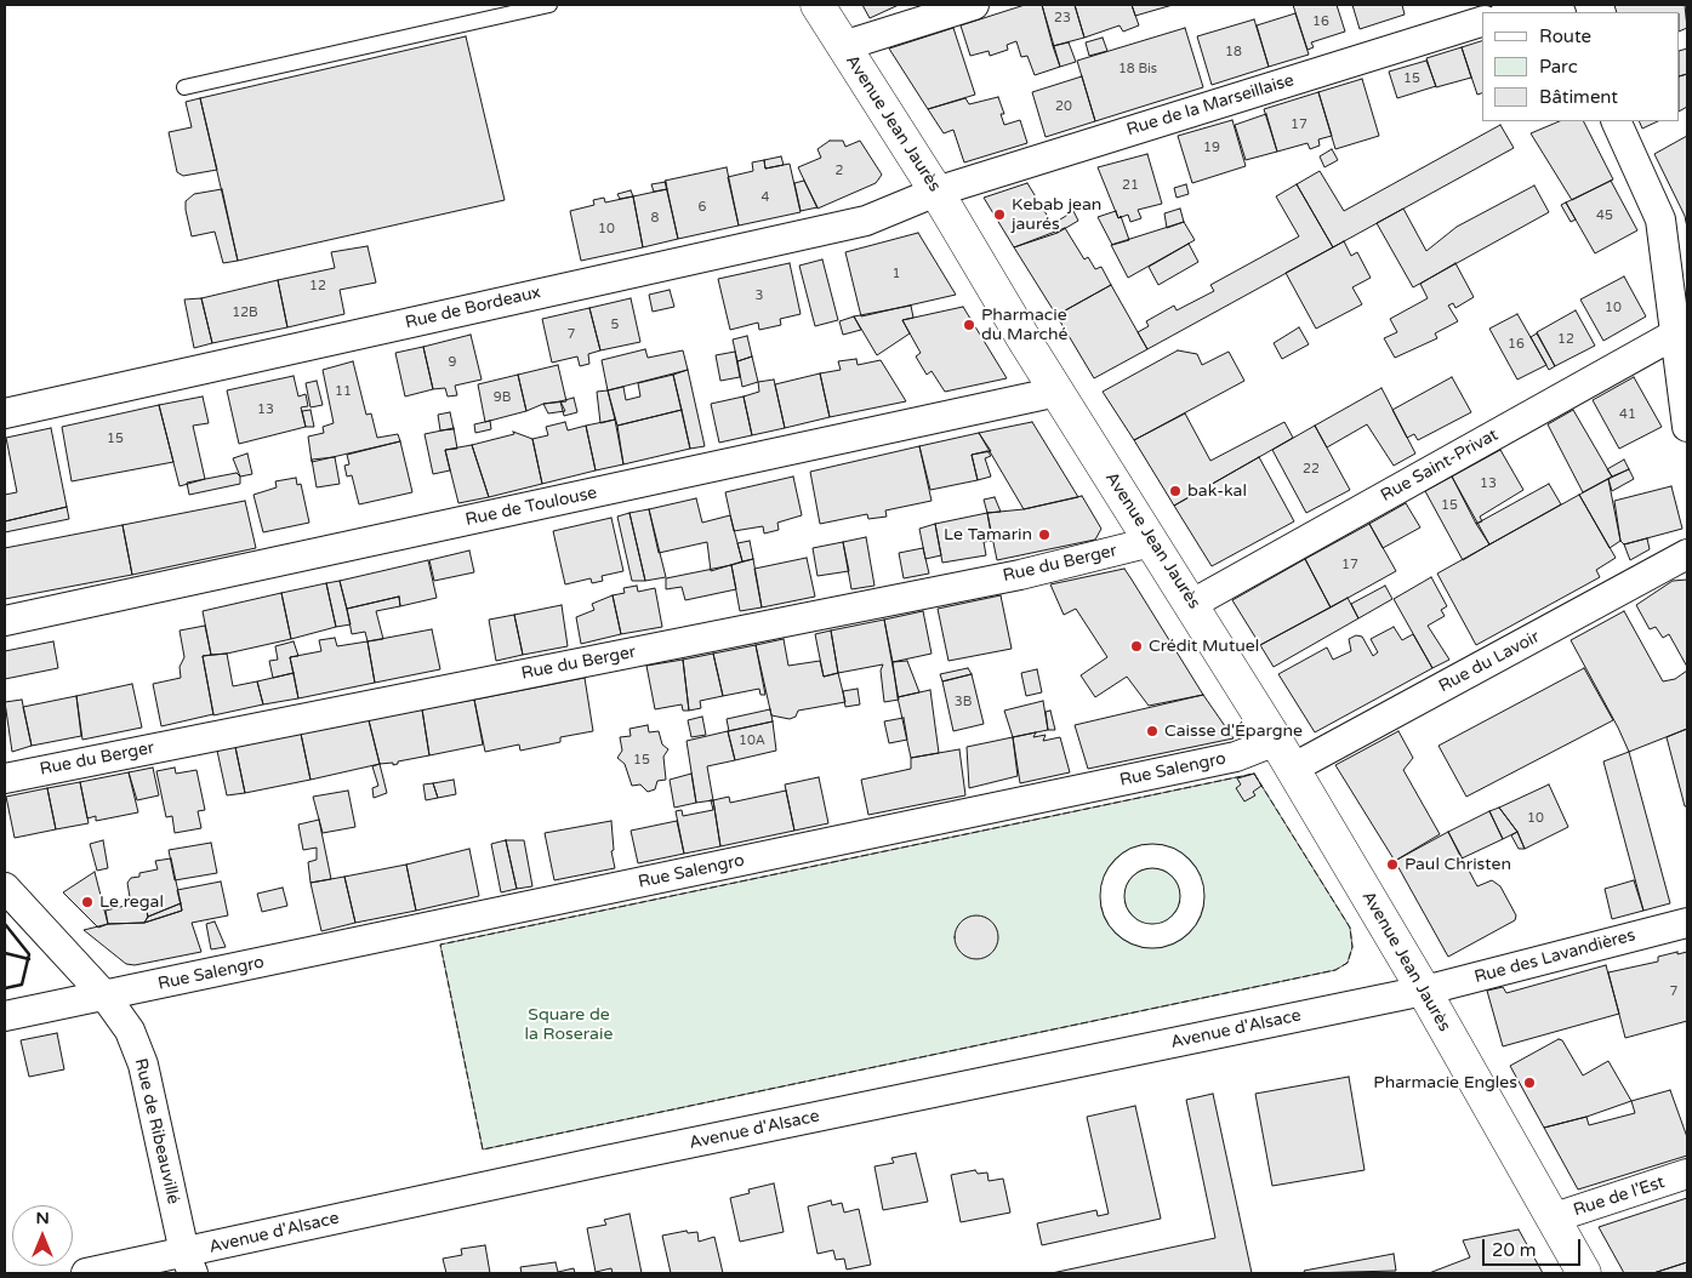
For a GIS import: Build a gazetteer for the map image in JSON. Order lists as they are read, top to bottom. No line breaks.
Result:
{"streets":{"main road":["Avenue Jean Jaurès"],"street":["Rue de la Marseillaise","Rue de Bordeaux","Rue Saint-Privat","Rue de Toulouse","Rue du Berger","Rue du Lavoir","Rue Salengro","Rue des Lavandières","Avenue d'Alsace","Rue de Ribeauvillé","Rue de l'Est"]},"crossings":[["Rue de la Marseillaise","Avenue Jean Jaurès"],["Rue de la Marseillaise","Rue de Bordeaux"],["Avenue Jean Jaurès","Rue de Bordeaux"],["Avenue Jean Jaurès","Rue Saint-Privat"],["Avenue Jean Jaurès","Rue de Toulouse"],["Avenue Jean Jaurès","Rue du Berger"],["Avenue Jean Jaurès","Rue du Lavoir"],["Avenue Jean Jaurès","Rue Salengro"],["Avenue Jean Jaurès","Rue des Lavandières"],["Avenue Jean Jaurès","Avenue d'Alsace"],["Avenue Jean Jaurès","Rue de l'Est"],["Rue du Lavoir","Rue Salengro"],["Rue Salengro","Rue de Ribeauvillé"],["Rue des Lavandières","Avenue d'Alsace"],["Avenue d'Alsace","Rue de Ribeauvillé"]],"parks":["Square de la Roseraie"],"places":["Kebab jean jaurés","Pharmacie du Marché","bak-kal","Le Tamarin","Crédit Mutuel","Caisse d'Épargne","Paul Christen","Le regal","Pharmacie Engles"],"house_numbers":["23","16","18","18 Bis","15","20","17","19","2","21","4","6","45","8","10","1","12","3","10","12B","5","7","12","16","9","11","9B","13","41","15","22","13","15","17","3B","10A","15","10","7"],"legend":["Route","Parc","Bâtiment"],"scale_bar":"20 m","north":"top"}
